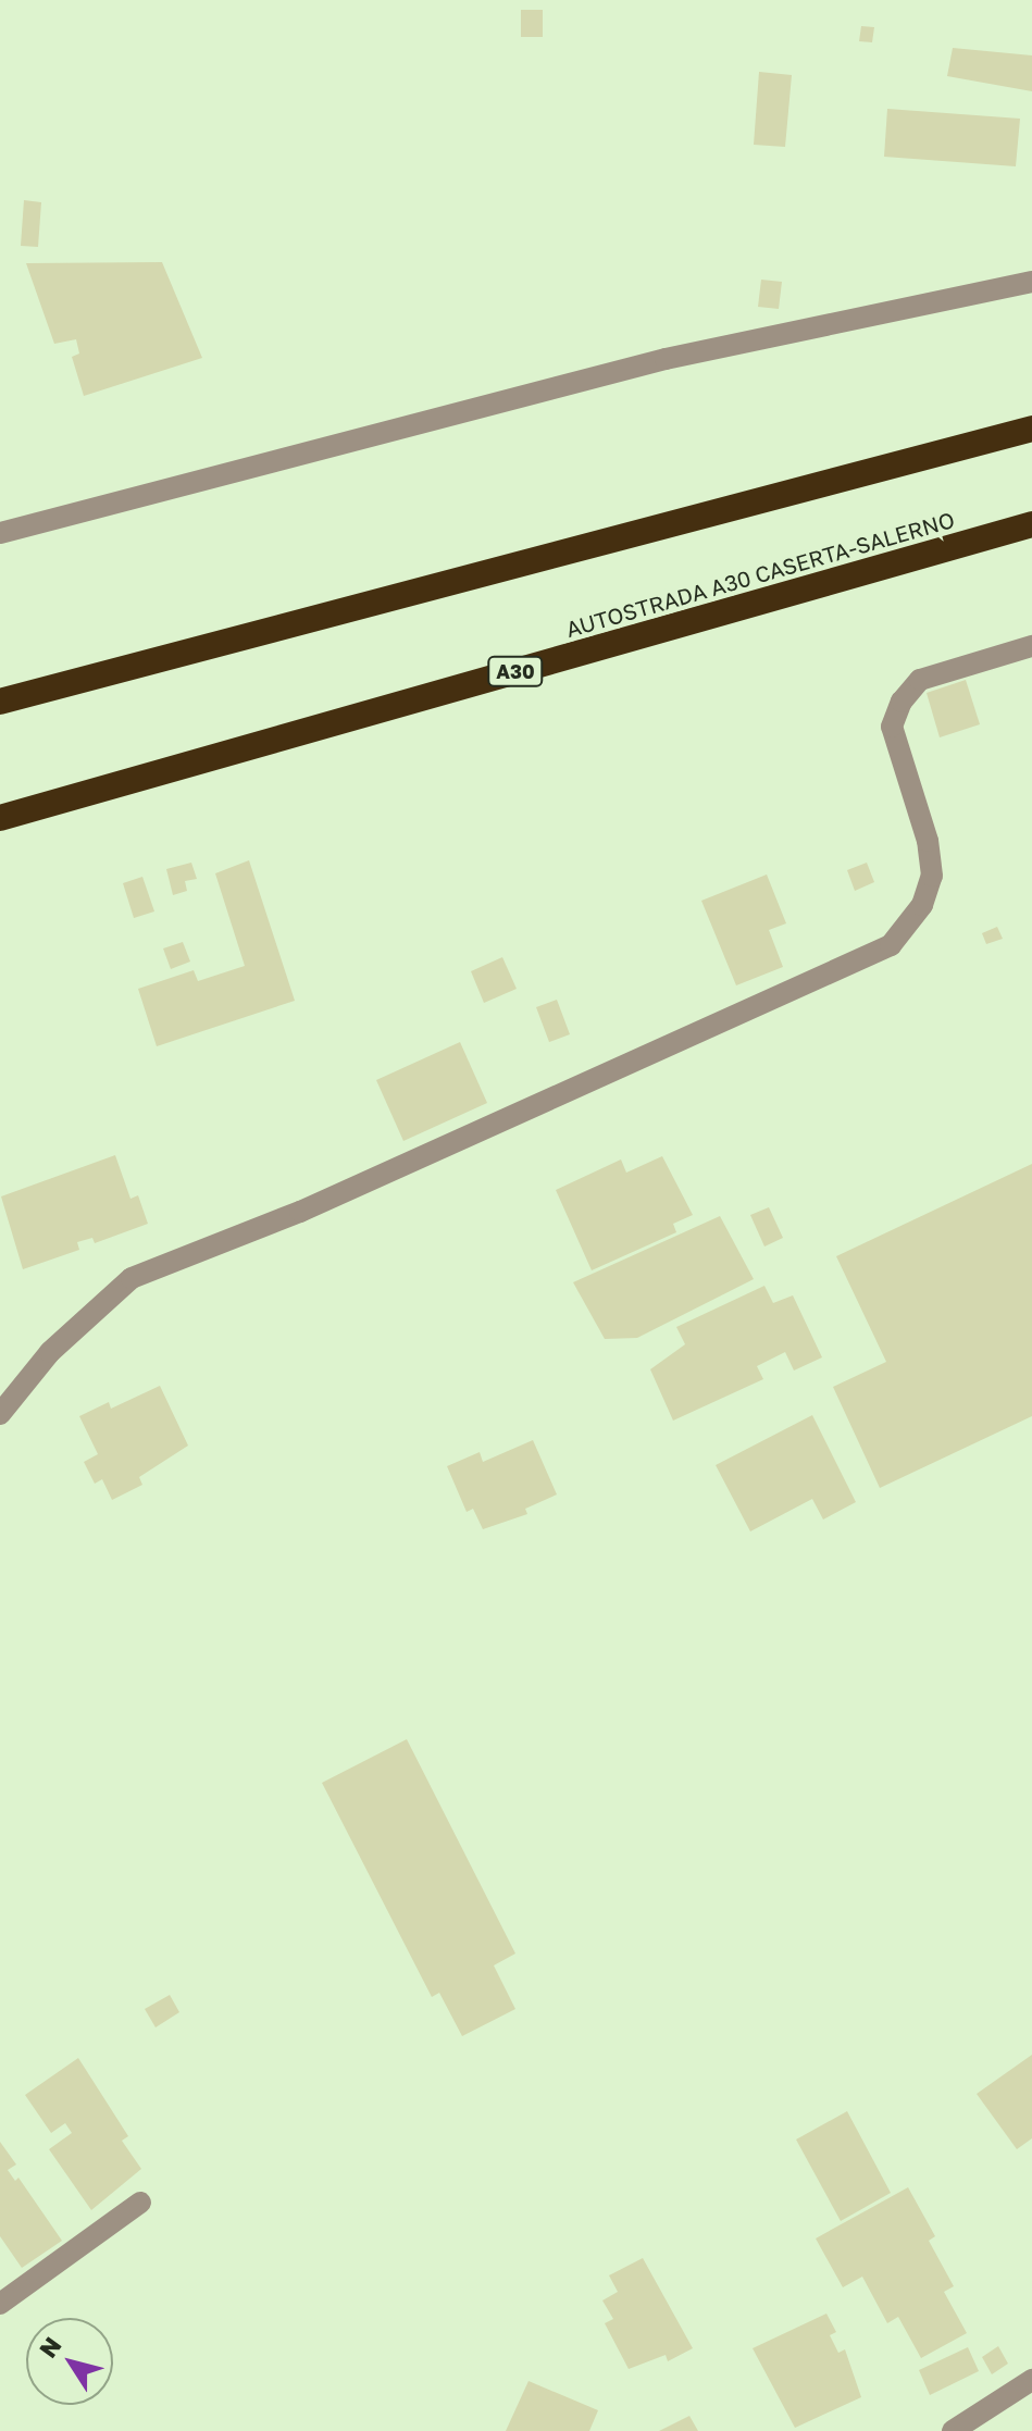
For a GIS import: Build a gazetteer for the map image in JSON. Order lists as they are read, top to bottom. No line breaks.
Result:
{"streets":{"highway":["AUTOSTRADA A30 CASERTA-SALERNO","A30"]},"north":"top left"}
